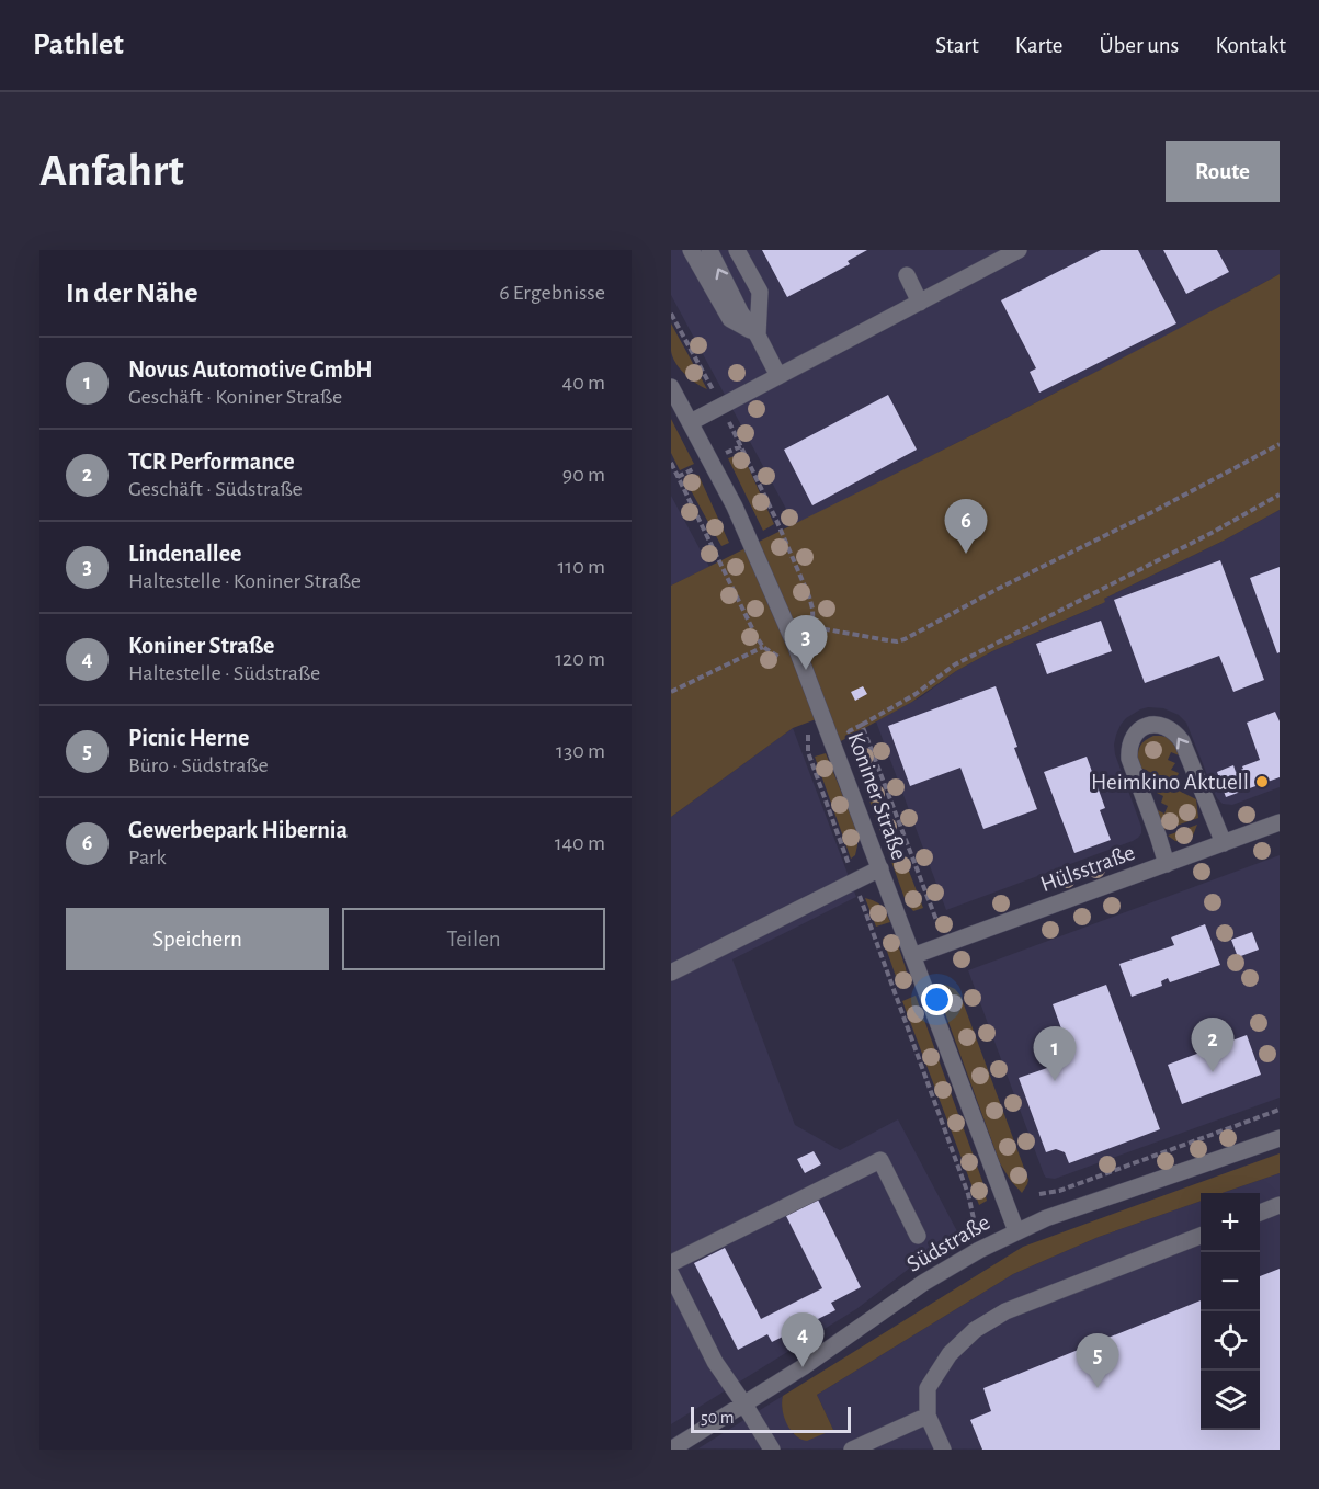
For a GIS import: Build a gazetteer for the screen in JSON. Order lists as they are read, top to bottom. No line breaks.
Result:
{"streets":{"street":["Koniner Straße","Hülsstraße","Südstraße"]},"crossings":[["Koniner Straße","Hülsstraße"],["Koniner Straße","Südstraße"]],"places":["Heimkino Aktuell"],"scale_bar":"50 m","page":{"header":"Pathlet","nav":["Start","Karte","Über uns","Kontakt"],"buttons":["Route",["Speichern","Teilen"]],"title":"Anfahrt","heading":["In der Nähe","6 Ergebnisse"],"list":[{"mark":"1","name":"Novus Automotive GmbH","note":"Geschäft · Koniner Straße","value":"40 m"},{"mark":"2","name":"TCR Performance","note":"Geschäft · Südstraße","value":"90 m"},{"mark":"3","name":"Lindenallee","note":"Haltestelle · Koniner Straße","value":"110 m"},{"mark":"4","name":"Koniner Straße","note":"Haltestelle · Südstraße","value":"120 m"},{"mark":"5","name":"Picnic Herne","note":"Büro · Südstraße","value":"130 m"},{"mark":"6","name":"Gewerbepark Hibernia","note":"Park","value":"140 m"}],"pins":["6","3","2","1","4","5"],"map_buttons":["+","−"],"scale":"50 m"}}
